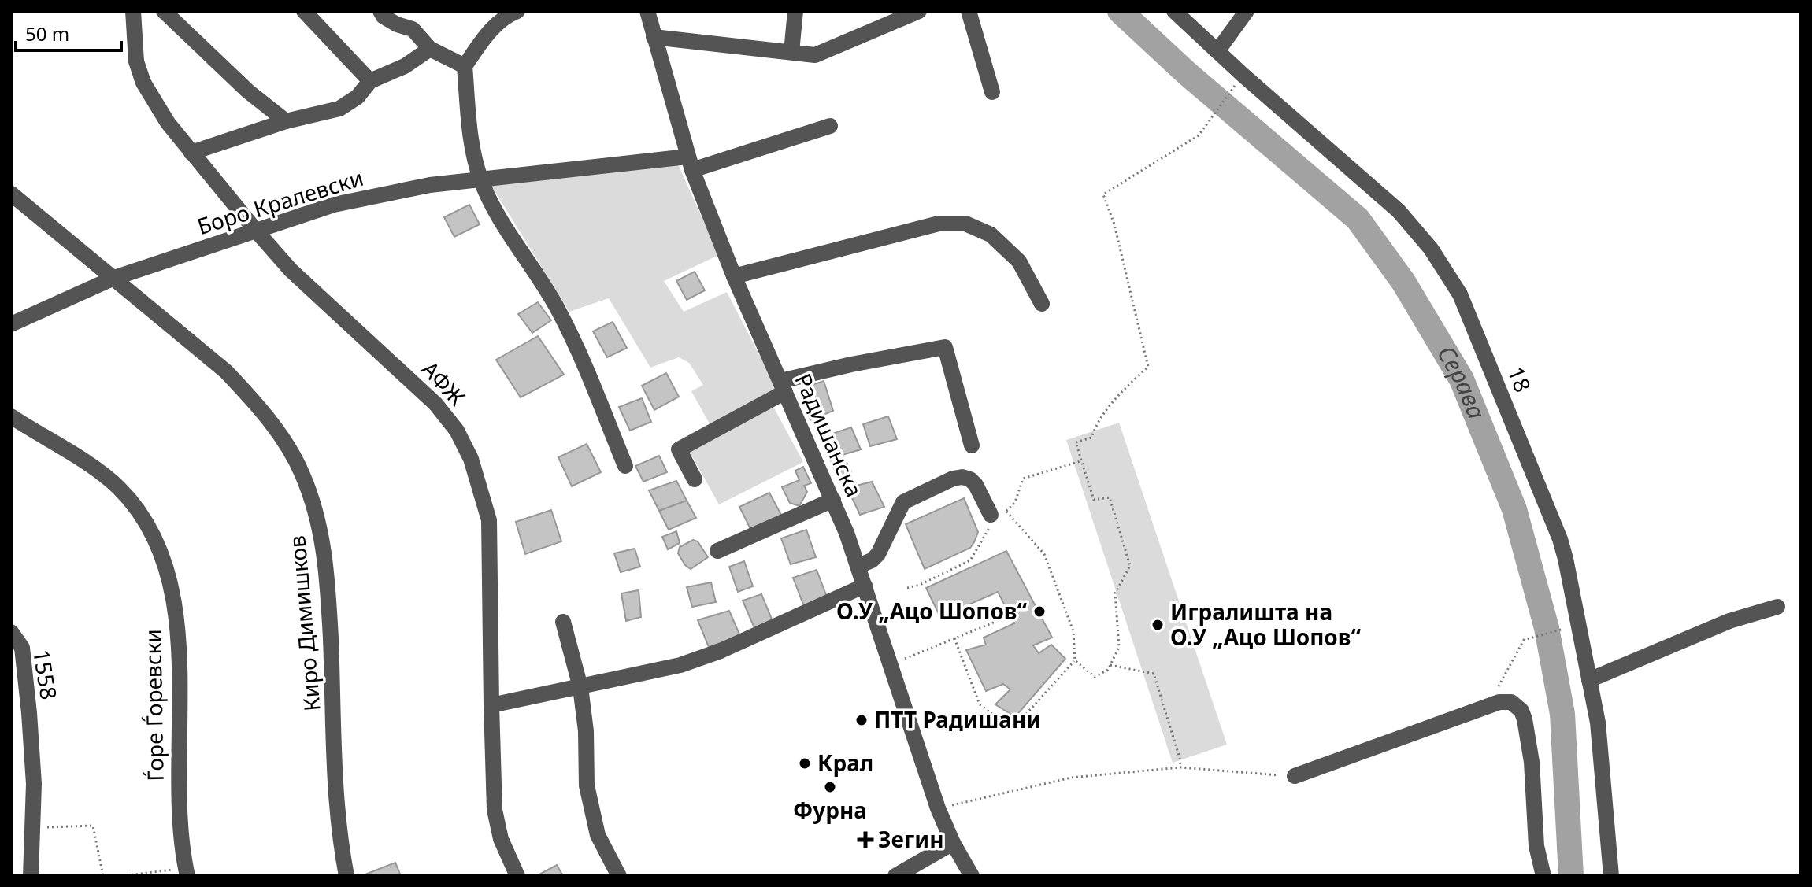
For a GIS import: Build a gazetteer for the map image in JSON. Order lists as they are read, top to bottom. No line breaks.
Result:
{"streets":{"street":["Боро Кралевски","18","АФЖ","Радишанска","Киро Димишков","1558","Ѓоре Ѓоревски"]},"crossings":[["Боро Кралевски","АФЖ"],["Боро Кралевски","Радишанска"],["Боро Кралевски","Киро Димишков"]],"water":["Серава"],"places":{"other":["О.У „Ацо Шопов“","Игралишта на О.У „Ацо Шопов“","ПТТ Радишани","Крал","Фурна"],"health":["Зегин"]},"scale_bar":"50 m"}
